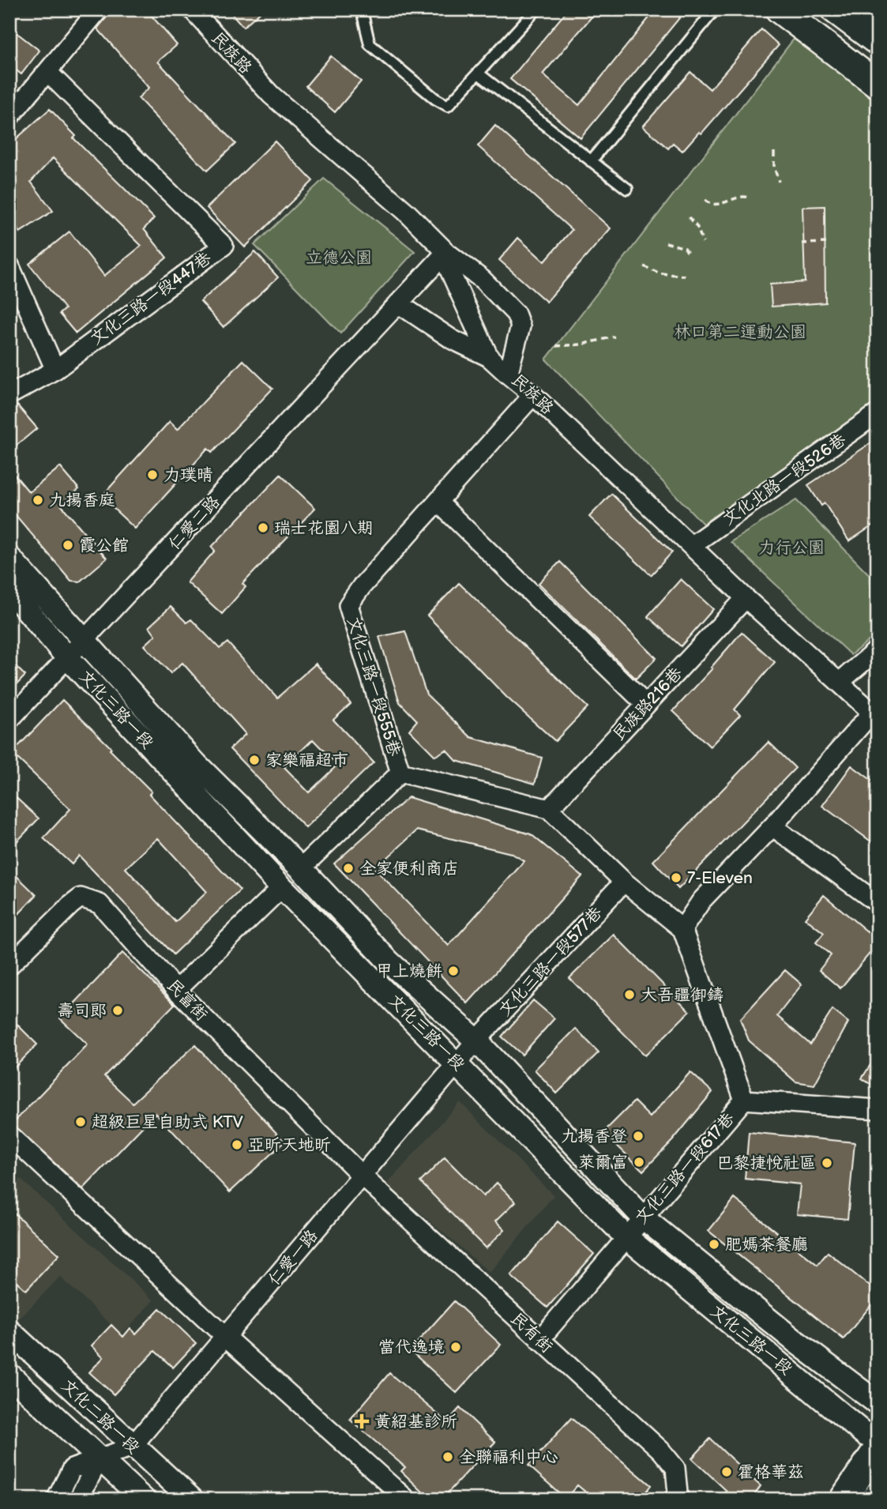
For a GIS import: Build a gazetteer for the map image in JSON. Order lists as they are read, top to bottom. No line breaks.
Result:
{"streets":{"street":["民族路","文化三路一段447巷","文化北路一段526巷","仁愛二路","文化三路一段555巷","民族路216巷","文化三路一段","文化三路一段577巷","民富街","文化三路一段617巷","仁愛一路","民有街","文化二路一段"]},"crossings":[["民族路","文化北路一段526巷"],["民族路","仁愛二路"],["民族路","文化三路一段555巷"],["民族路","民族路216巷"],["仁愛二路","文化三路一段"],["文化三路一段555巷","民族路216巷"],["文化三路一段555巷","文化三路一段"],["文化三路一段","文化三路一段577巷"],["文化三路一段","文化三路一段617巷"],["文化三路一段","仁愛一路"],["文化三路一段577巷","仁愛一路"],["民富街","仁愛一路"],["民富街","民有街"],["文化三路一段617巷","民有街"],["仁愛一路","民有街"],["仁愛一路","文化二路一段"]],"parks":["立德公園","林口第二運動公園","力行公園"],"places":{"other":["力璞晴","九揚香庭","瑞士花園八期","霞公館","家樂福超市","全家便利商店","7-Eleven","甲上燒餅","大吾疆御鑄","壽司郎","超級巨星自助式 KTV","九揚香登","亞昕天地昕","萊爾富","巴黎捷悅社區","肥媽茶餐廳","當代逸境","全聯福利中心","霍格華茲"],"health":["黃紹基診所"]}}
